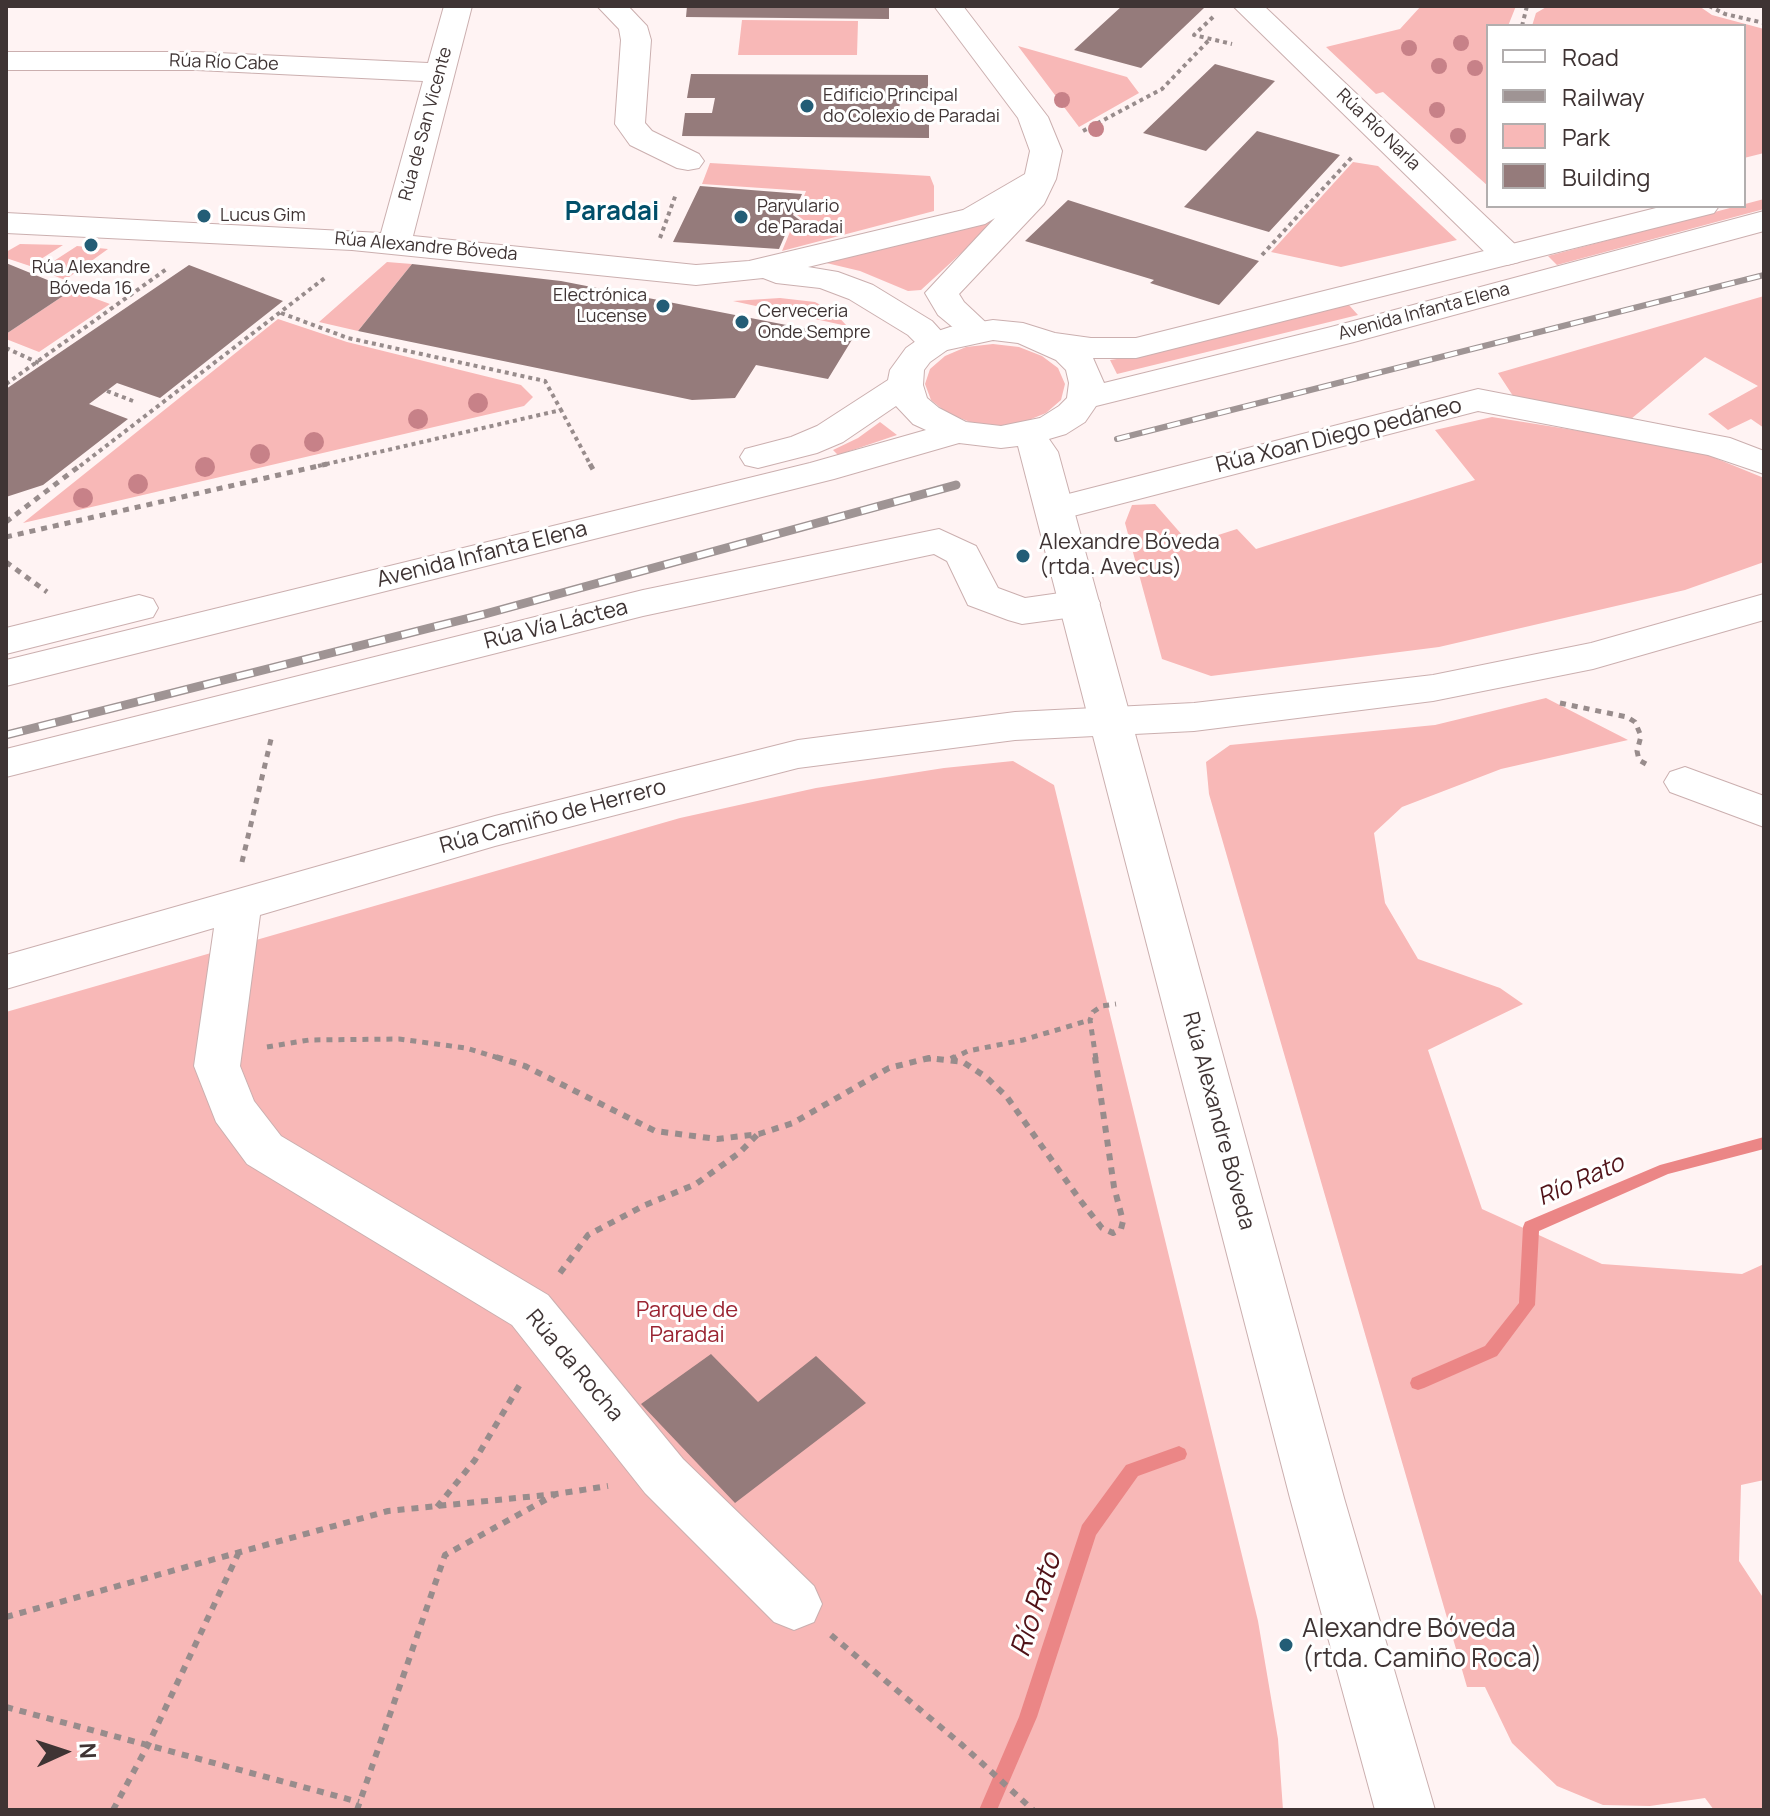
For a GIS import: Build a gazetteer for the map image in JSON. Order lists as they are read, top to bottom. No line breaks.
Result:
{"streets":{"street":["Rúa Río Cabe","Rúa de San Vicente","Rúa Río Narla","Rúa Alexandre Bóveda","Avenida Infanta Elena","Rúa Xoan Diego pedáneo","Rúa Vía Láctea","Rúa Camiño de Herrero","Rúa da Rocha"]},"crossings":[["Rúa Río Cabe","Rúa de San Vicente"],["Rúa de San Vicente","Rúa Alexandre Bóveda"],["Rúa Río Narla","Avenida Infanta Elena"],["Rúa Alexandre Bóveda","Avenida Infanta Elena"],["Rúa Alexandre Bóveda","Rúa Xoan Diego pedáneo"],["Rúa Alexandre Bóveda","Rúa Vía Láctea"],["Rúa Alexandre Bóveda","Rúa Camiño de Herrero"],["Rúa Camiño de Herrero","Rúa da Rocha"]],"districts":["Paradai"],"water":["Río Rato"],"parks":["Parque de Paradai"],"places":["Edificio Principal do Colexio de Paradai","Lucus Gim","Parvulario de Paradai","Rúa Alexandre Bóveda 16","Electrónica Lucense","Cerveceria Onde Sempre","Alexandre Bóveda (rtda. Avecus)","Alexandre Bóveda (rtda. Camiño Roca)"],"legend":["Road","Railway","Park","Building"],"north":"right"}
